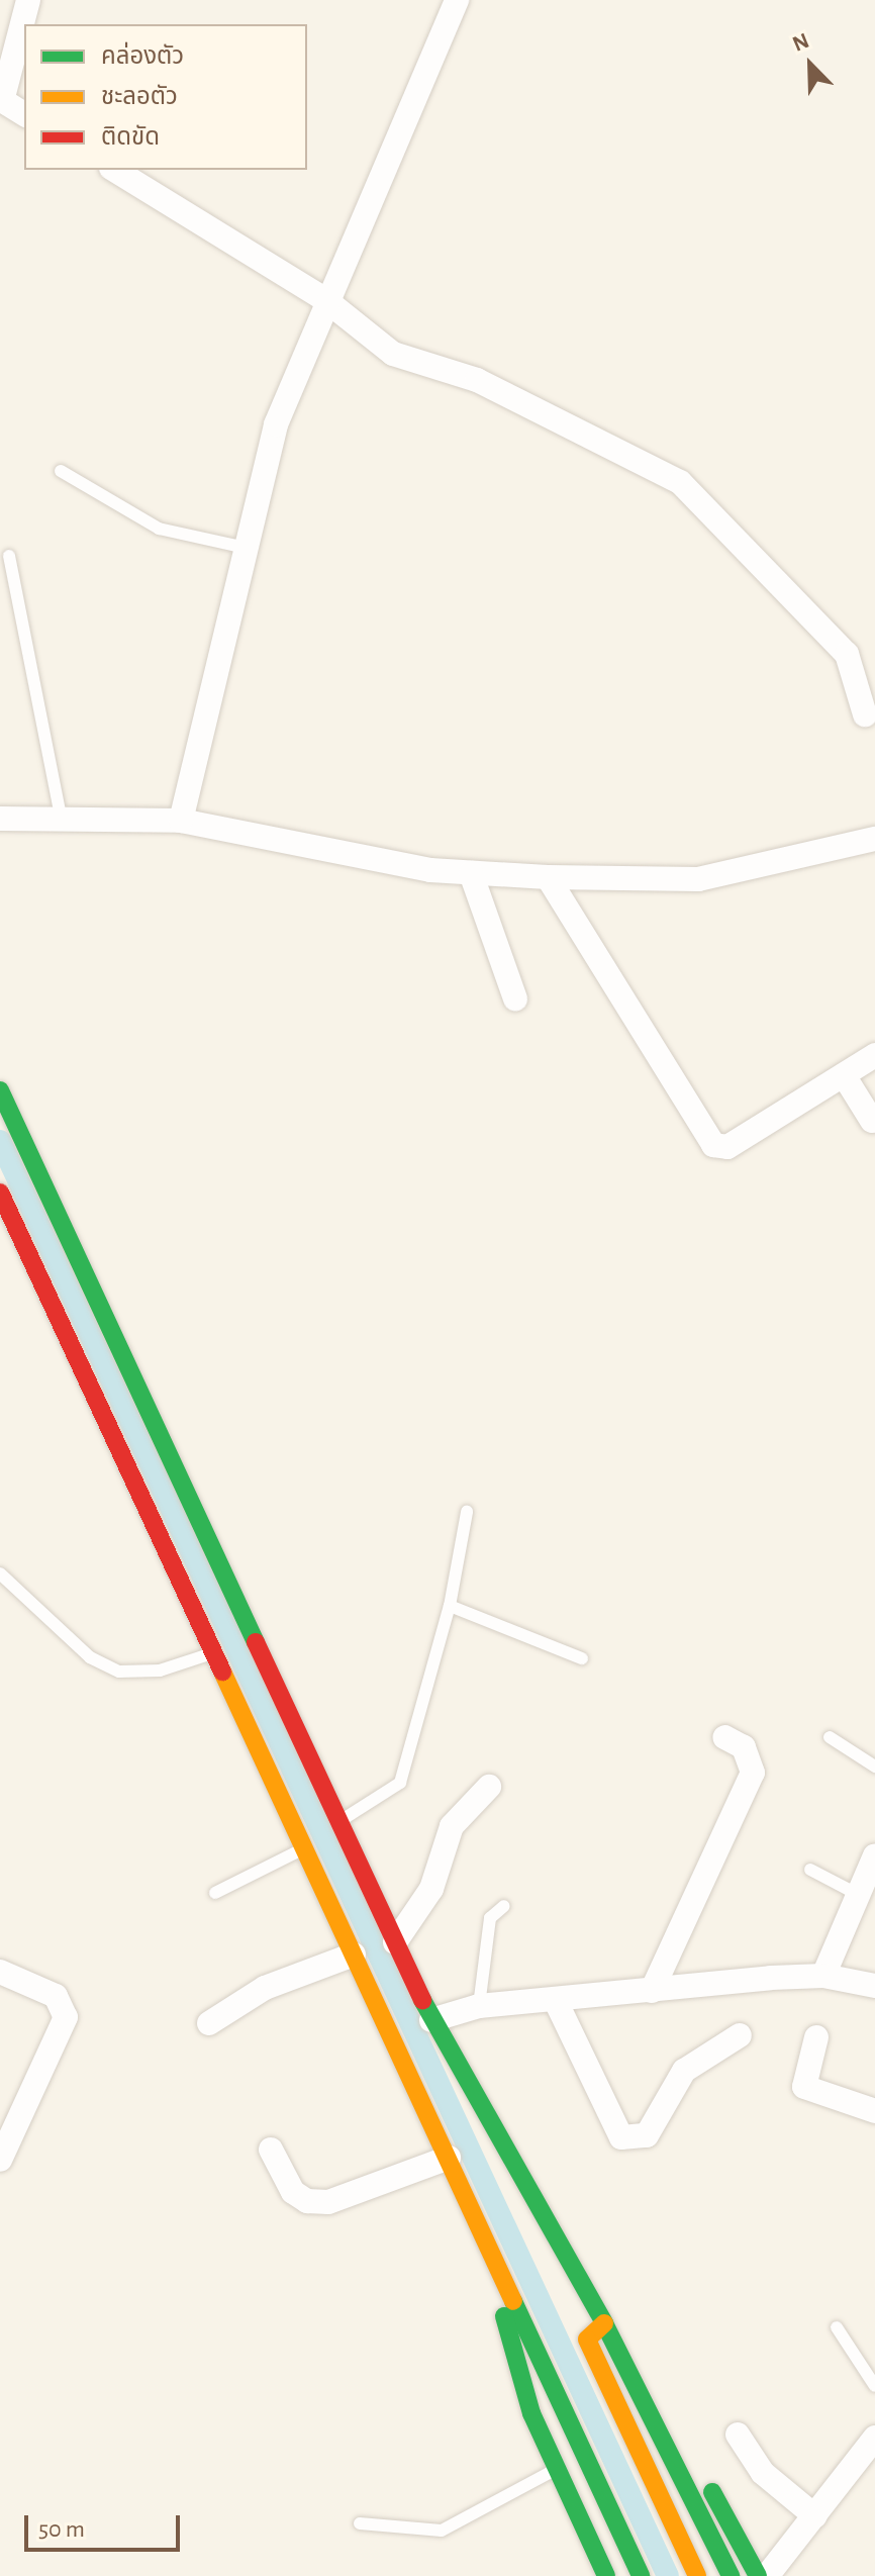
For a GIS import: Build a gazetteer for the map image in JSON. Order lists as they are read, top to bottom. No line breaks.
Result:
{"legend":["คล่องตัว","ชะลอตัว","ติดขัด"],"scale_bar":"50 m","north":"top left"}
